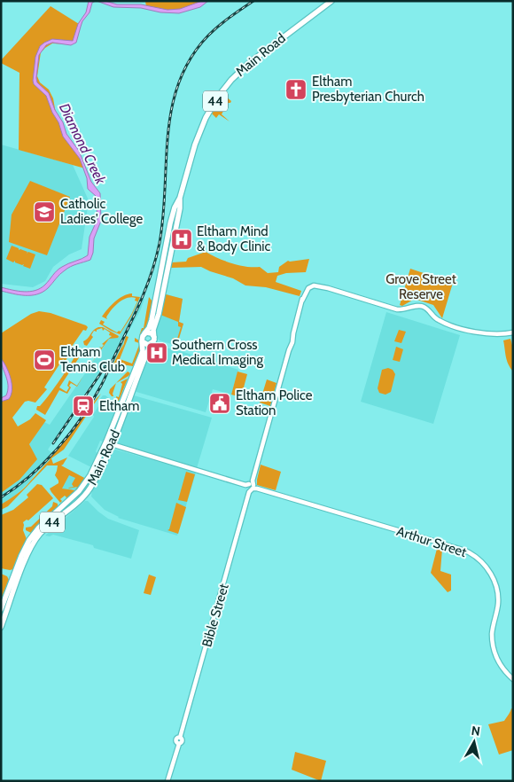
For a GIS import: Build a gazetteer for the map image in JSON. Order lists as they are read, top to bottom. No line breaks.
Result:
{"streets":{"main road":["Main Road","44"],"street":["Arthur Street","Bible Street"]},"crossings":[["Main Road","44"],["Main Road","Arthur Street"],["Arthur Street","Bible Street"]],"water":["Diamond Creek"],"parks":["Grove Street Reserve"],"places":{"church":["Eltham Presbyterian Church"],"school or university":["Catholic Ladies' College"],"hospital":["Eltham Mind & Body Clinic","Southern Cross Medical Imaging"],"sports":["Eltham Tennis Club"],"public building":["Eltham Police Station"],"station":["Eltham"]},"north":"top"}
